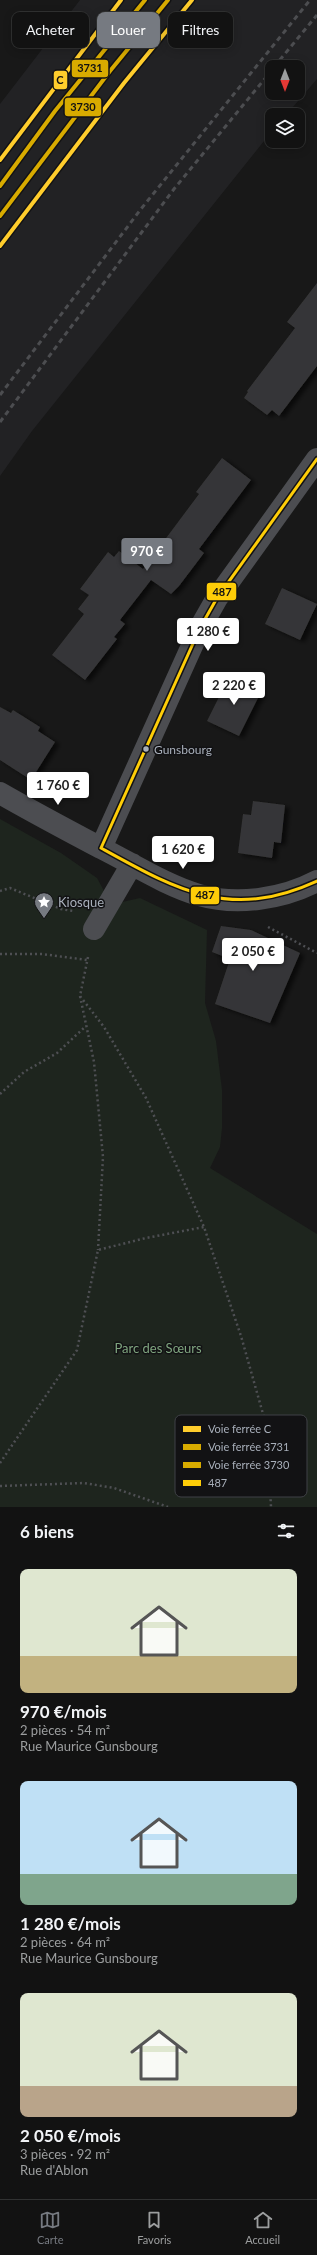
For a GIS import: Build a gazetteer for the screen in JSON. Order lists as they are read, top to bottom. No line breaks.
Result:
{"parks":["Parc des Sœurs"],"places":{"other":["Gunsbourg"],"place":["Kiosque"]},"lines":["rail line C","rail line 3731","rail line 3730","transit line 487"],"legend":["Voie ferrée C","Voie ferrée 3731","Voie ferrée 3730","487"],"north":"bottom","page":{"chip":["Acheter","Louer","Filtres"],"price":["970 €","1 280 €","2 220 €","1 760 €","1 620 €","2 050 €"],"heading":"6 biens","list":[{"name":"970 €/mois","note":"2 pièces · 54 m² · Rue Maurice Gunsbourg"},{"name":"1 280 €/mois","note":"2 pièces · 64 m² · Rue Maurice Gunsbourg"},{"name":"2 050 €/mois","note":"3 pièces · 92 m² · Rue d'Ablon"}],"tabs":["Carte","Favoris","Accueil"]}}
